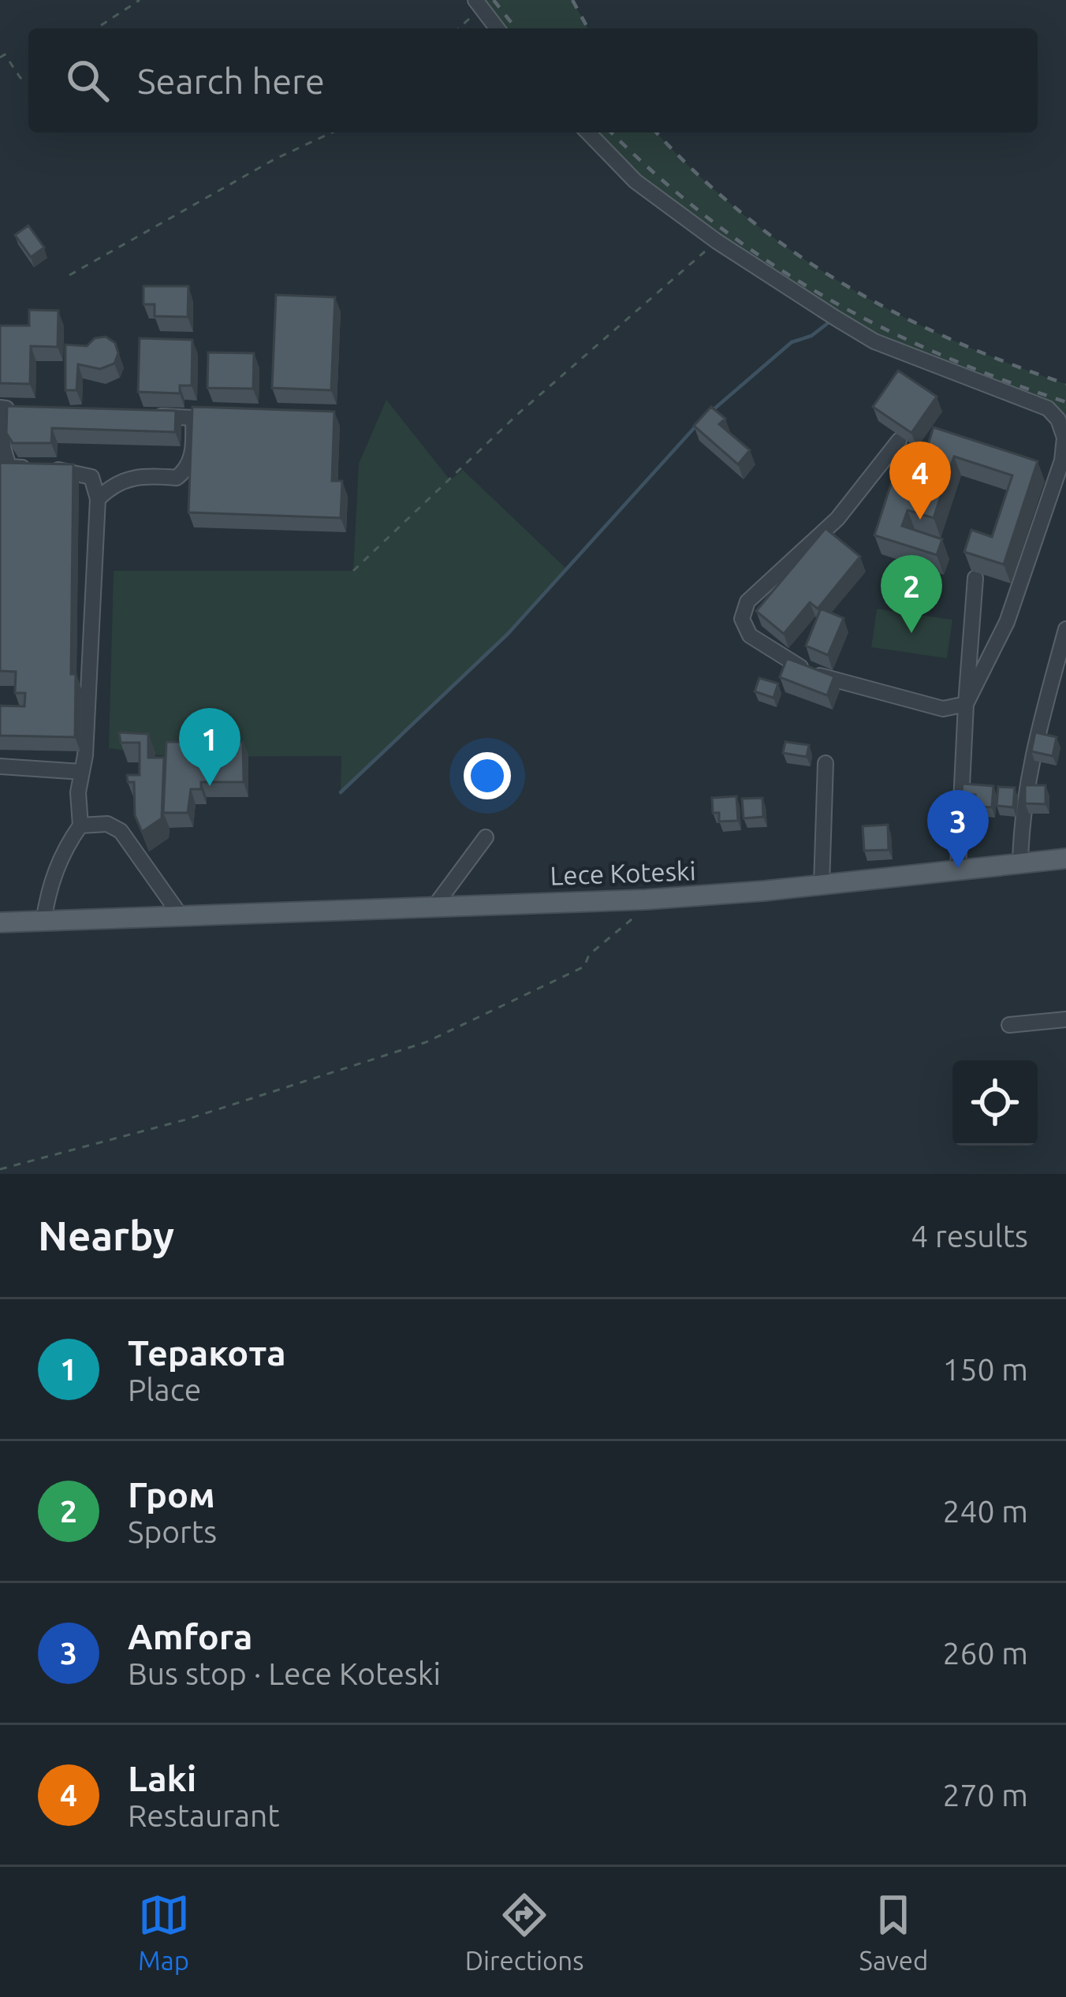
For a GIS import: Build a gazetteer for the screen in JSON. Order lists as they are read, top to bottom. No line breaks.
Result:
{"streets":{"main road":["Lece Koteski"]},"page":{"search":"Search here","pins":["4","2","1","3"],"heading":["Nearby","4 results"],"list":[{"mark":"1","name":"Теракота","note":"Place","value":"150 m"},{"mark":"2","name":"Гром","note":"Sports","value":"240 m"},{"mark":"3","name":"Amfora","note":"Bus stop · Lece Koteski","value":"260 m"},{"mark":"4","name":"Laki","note":"Restaurant","value":"270 m"}],"nav":["Map","Directions","Saved"]}}
